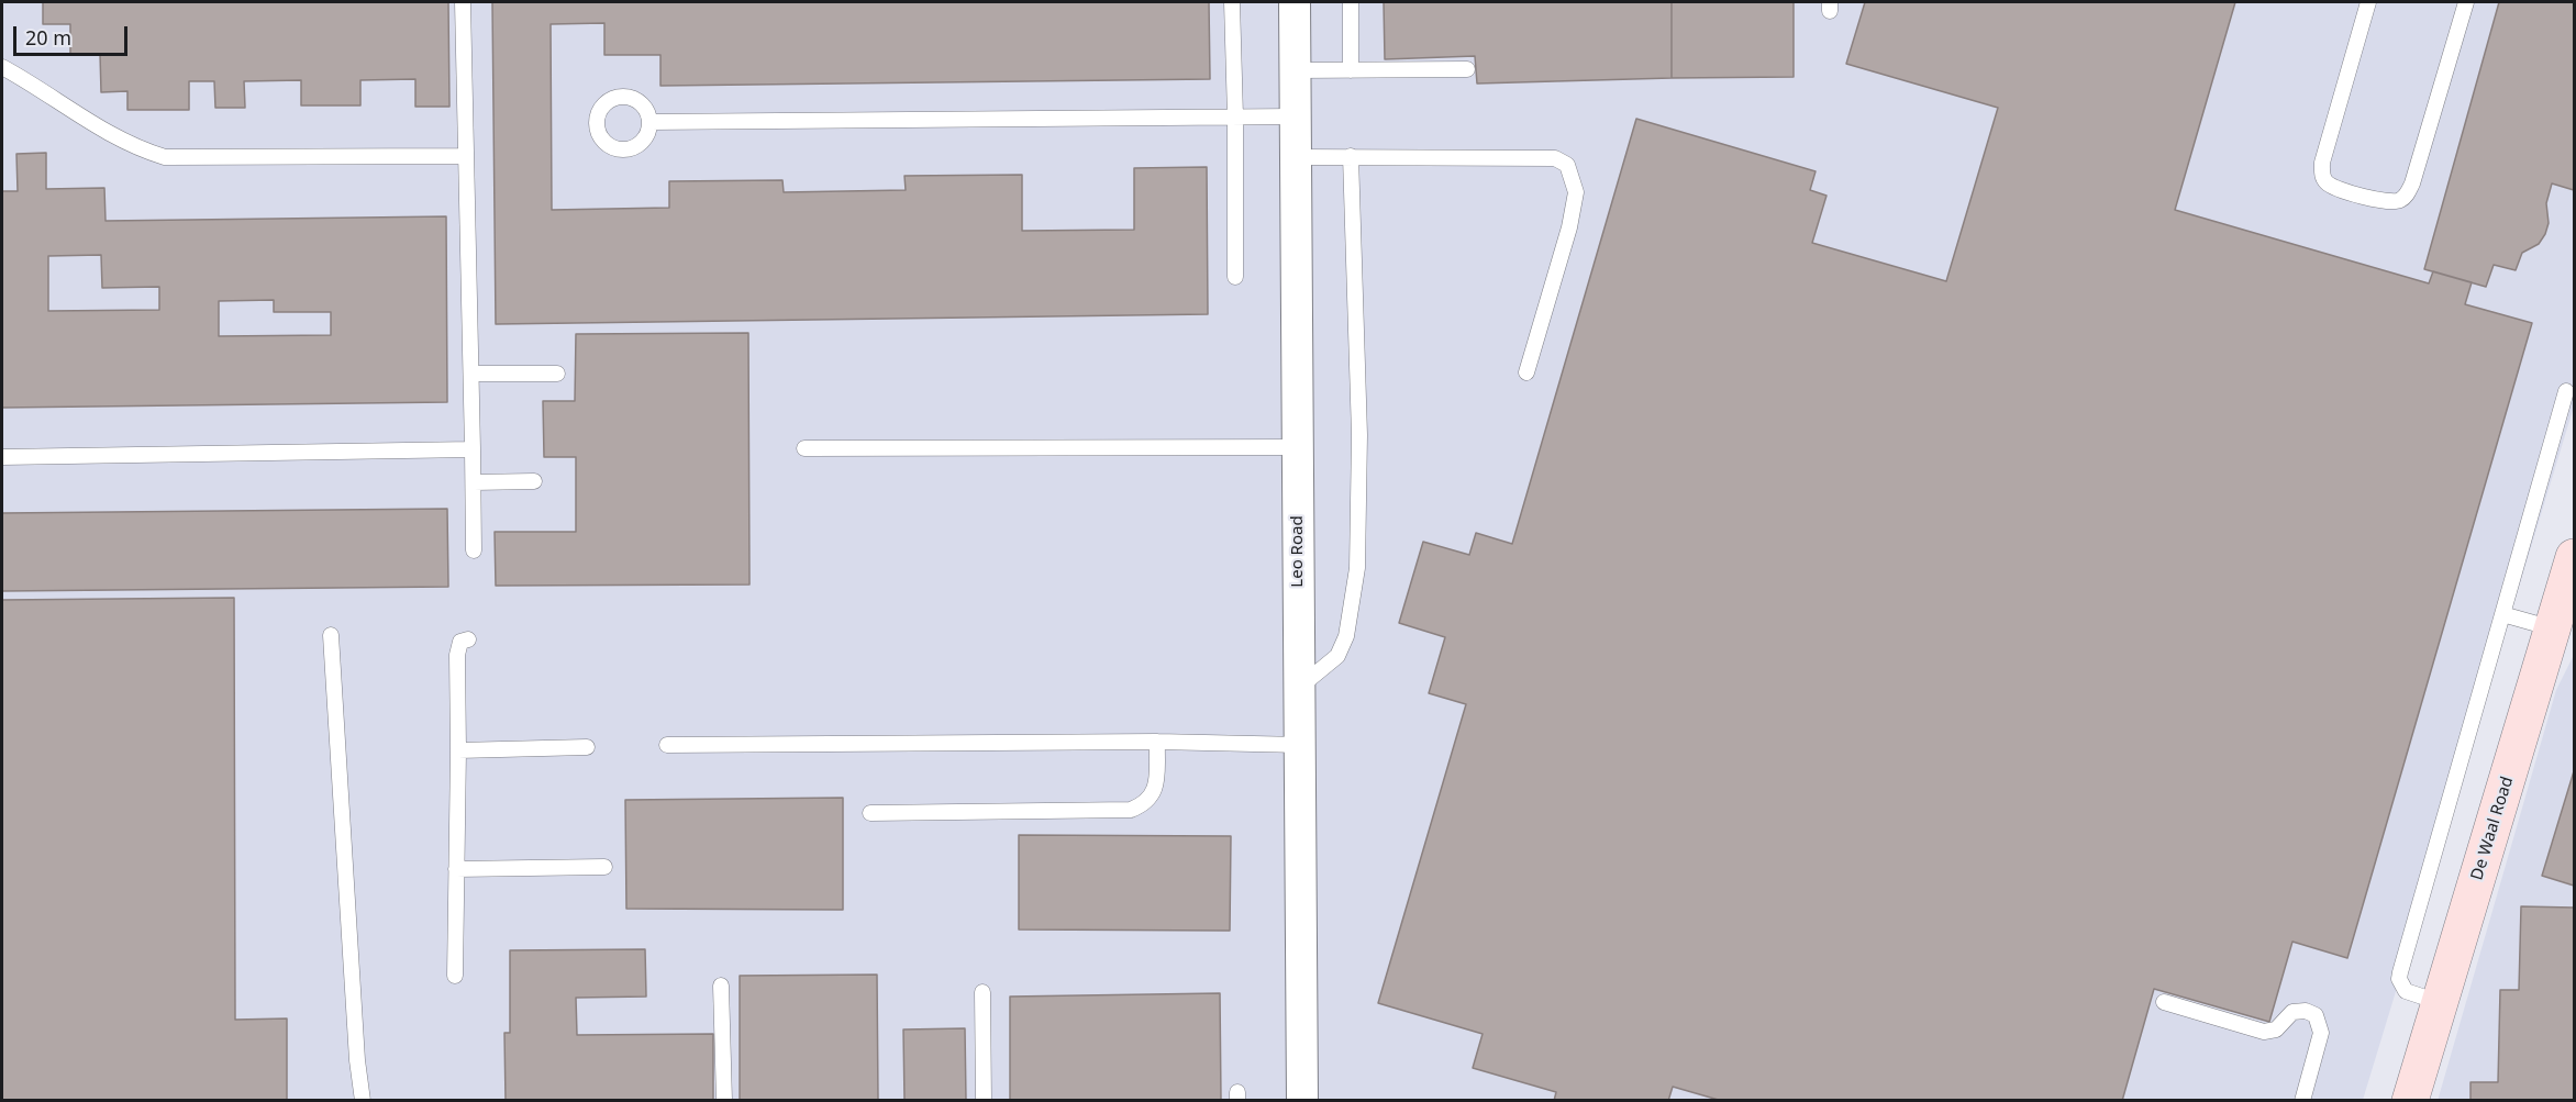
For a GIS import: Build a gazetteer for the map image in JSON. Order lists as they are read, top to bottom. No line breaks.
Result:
{"streets":{"main road":["De Waal Road"],"street":["Leo Road"]},"scale_bar":"20 m"}
